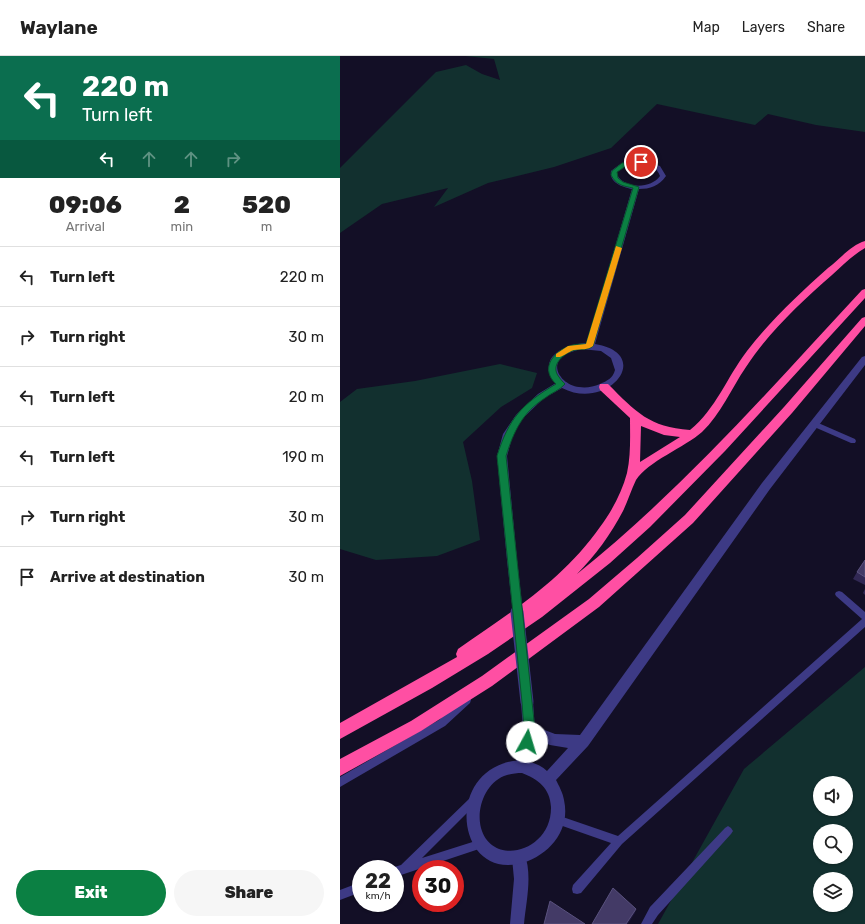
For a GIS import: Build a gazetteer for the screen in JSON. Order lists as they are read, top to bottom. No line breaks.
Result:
{"page":{"header":"Waylane","nav":["Map","Layers","Share"],"turn":["220 m","Turn left"],"eta":["09:06","Arrival","2","min","520","m"],"list":[{"name":"Turn left","value":"220 m"},{"name":"Turn right","value":"30 m"},{"name":"Turn left","value":"20 m"},{"name":"Turn left","value":"190 m"},{"name":"Turn right","value":"30 m"},{"name":"Arrive at destination","value":"30 m"}],"speed":"22 km/h","limit":"30","buttons":["Exit","Share"]}}
